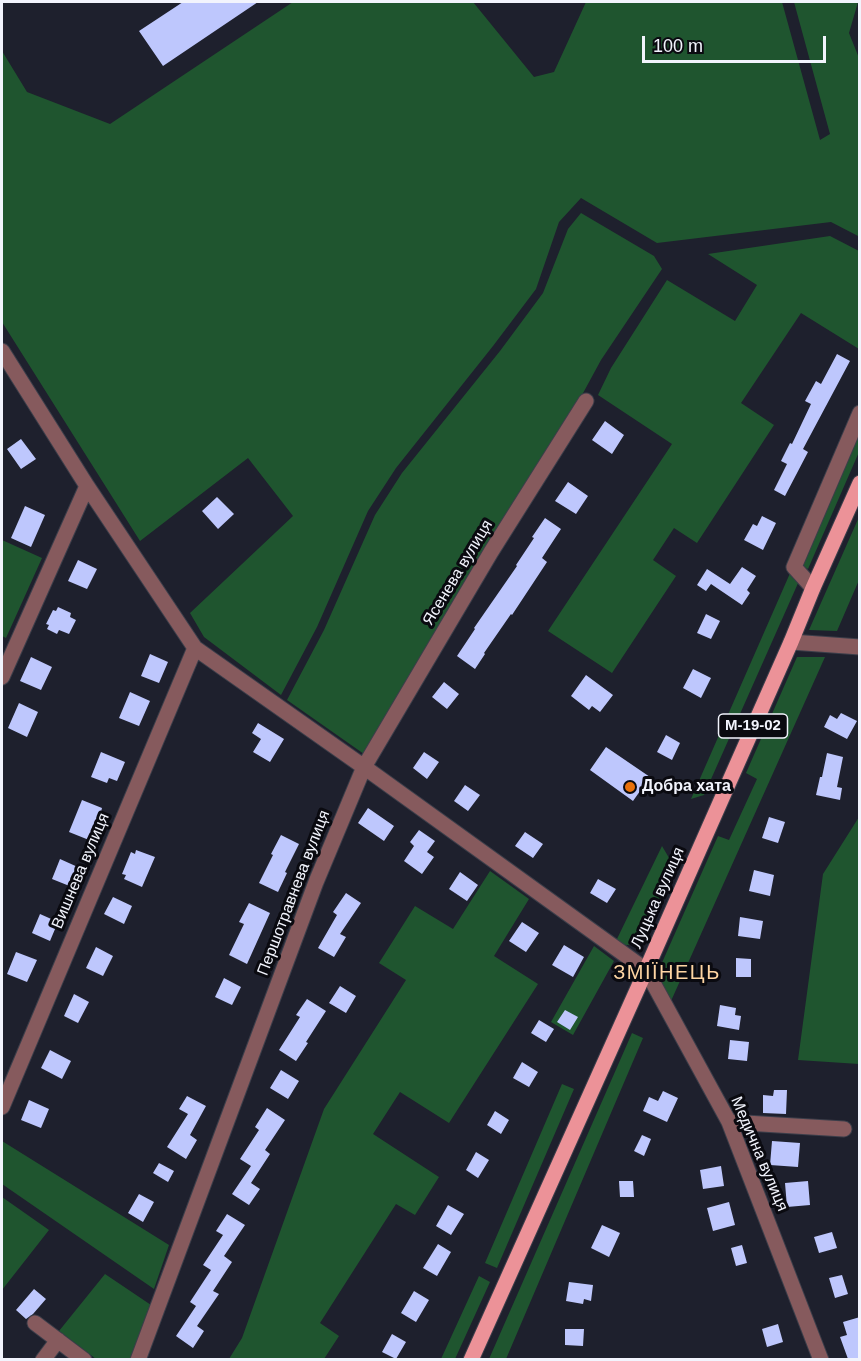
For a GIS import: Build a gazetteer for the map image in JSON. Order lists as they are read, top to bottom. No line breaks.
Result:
{"streets":{"main road":["М-19-02","Луцька вулиця"],"street":["Ясенева вулиця","Вишнева вулиця","Першотравнева вулиця","Медична вулиця"]},"crossings":[["Ясенева вулиця","Першотравнева вулиця"],["Луцька вулиця","Медична вулиця"]],"districts":["ЗМІЇНЕЦЬ"],"places":["Добра хата"],"scale_bar":"100 m"}
